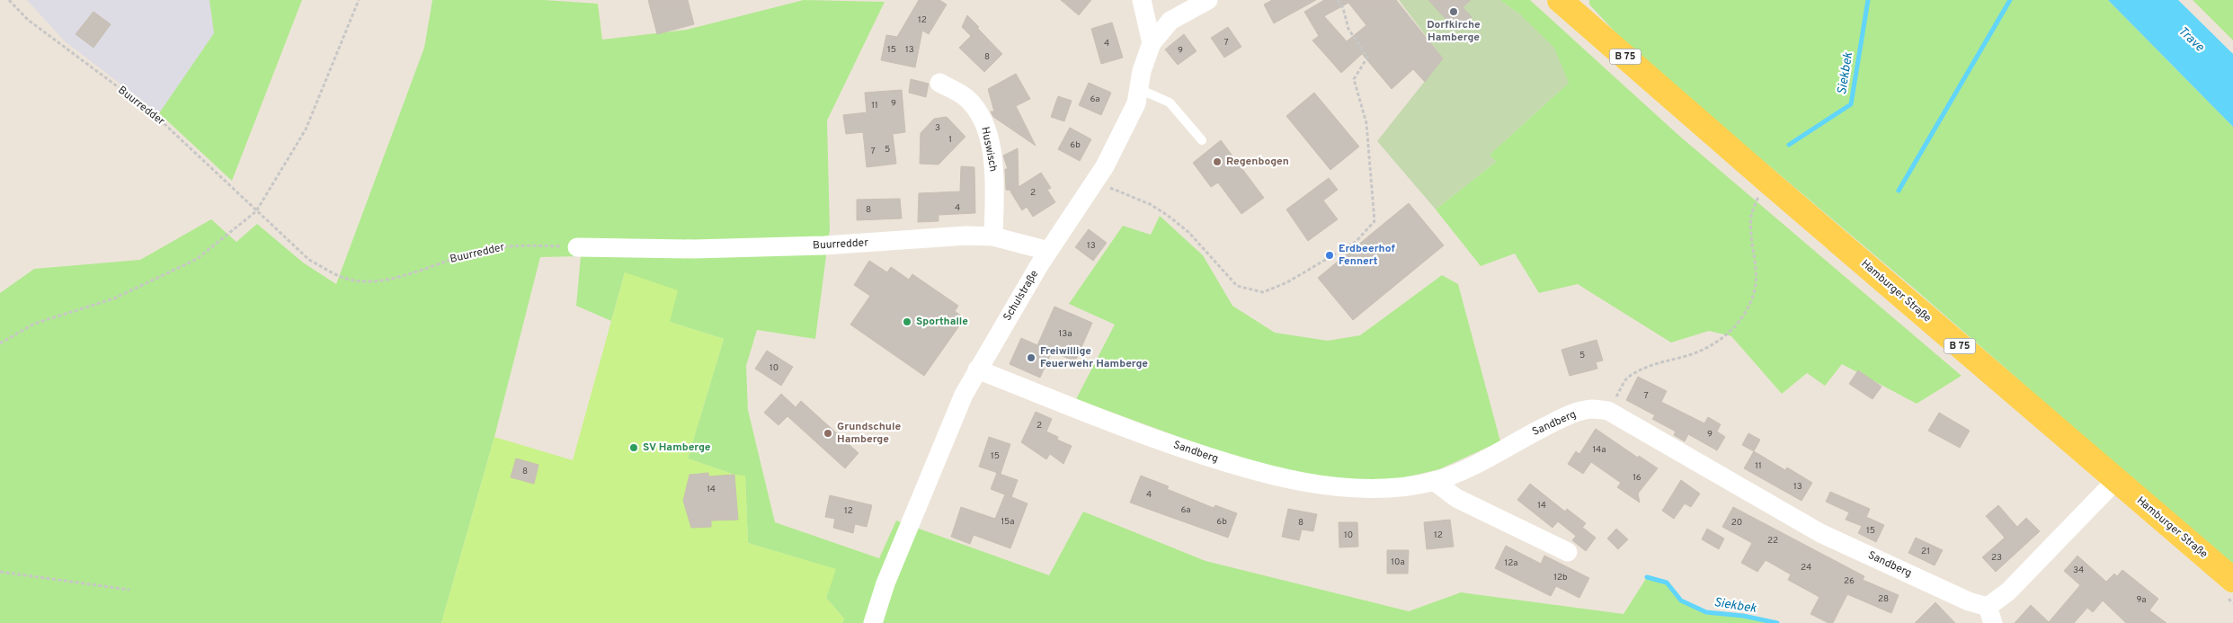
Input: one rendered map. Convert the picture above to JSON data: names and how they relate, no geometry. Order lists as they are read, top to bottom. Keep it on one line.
{"streets":{"main road":["B 75","Hamburger Straße"],"street":["Buurredder","Huswisch","Schulstraße","Sandberg"]},"crossings":[["Buurredder","Huswisch"],["Buurredder","Schulstraße"],["Hamburger Straße","Sandberg"],["Schulstraße","Sandberg"]],"water":["Trave","Siekbek"],"places":["Dorfkirche Hamberge","Regenbogen","Erdbeerhof Fennert","Sporthalle","Freiwillige Feuerwehr Hamberge","Grundschule Hamberge","SV Hamberge"],"house_numbers":["12","7","4","15","13","9","8","6a","9","11","3","1","6b","5","7","2","4","8","13","13a","5","10","7","2","9","14a","15","11","8","16","13","14","4","14","6a","12","15a","6b","8","20","15","10","12","22","21","23","10a","12a","24","34","12b","26","28","9a"]}
